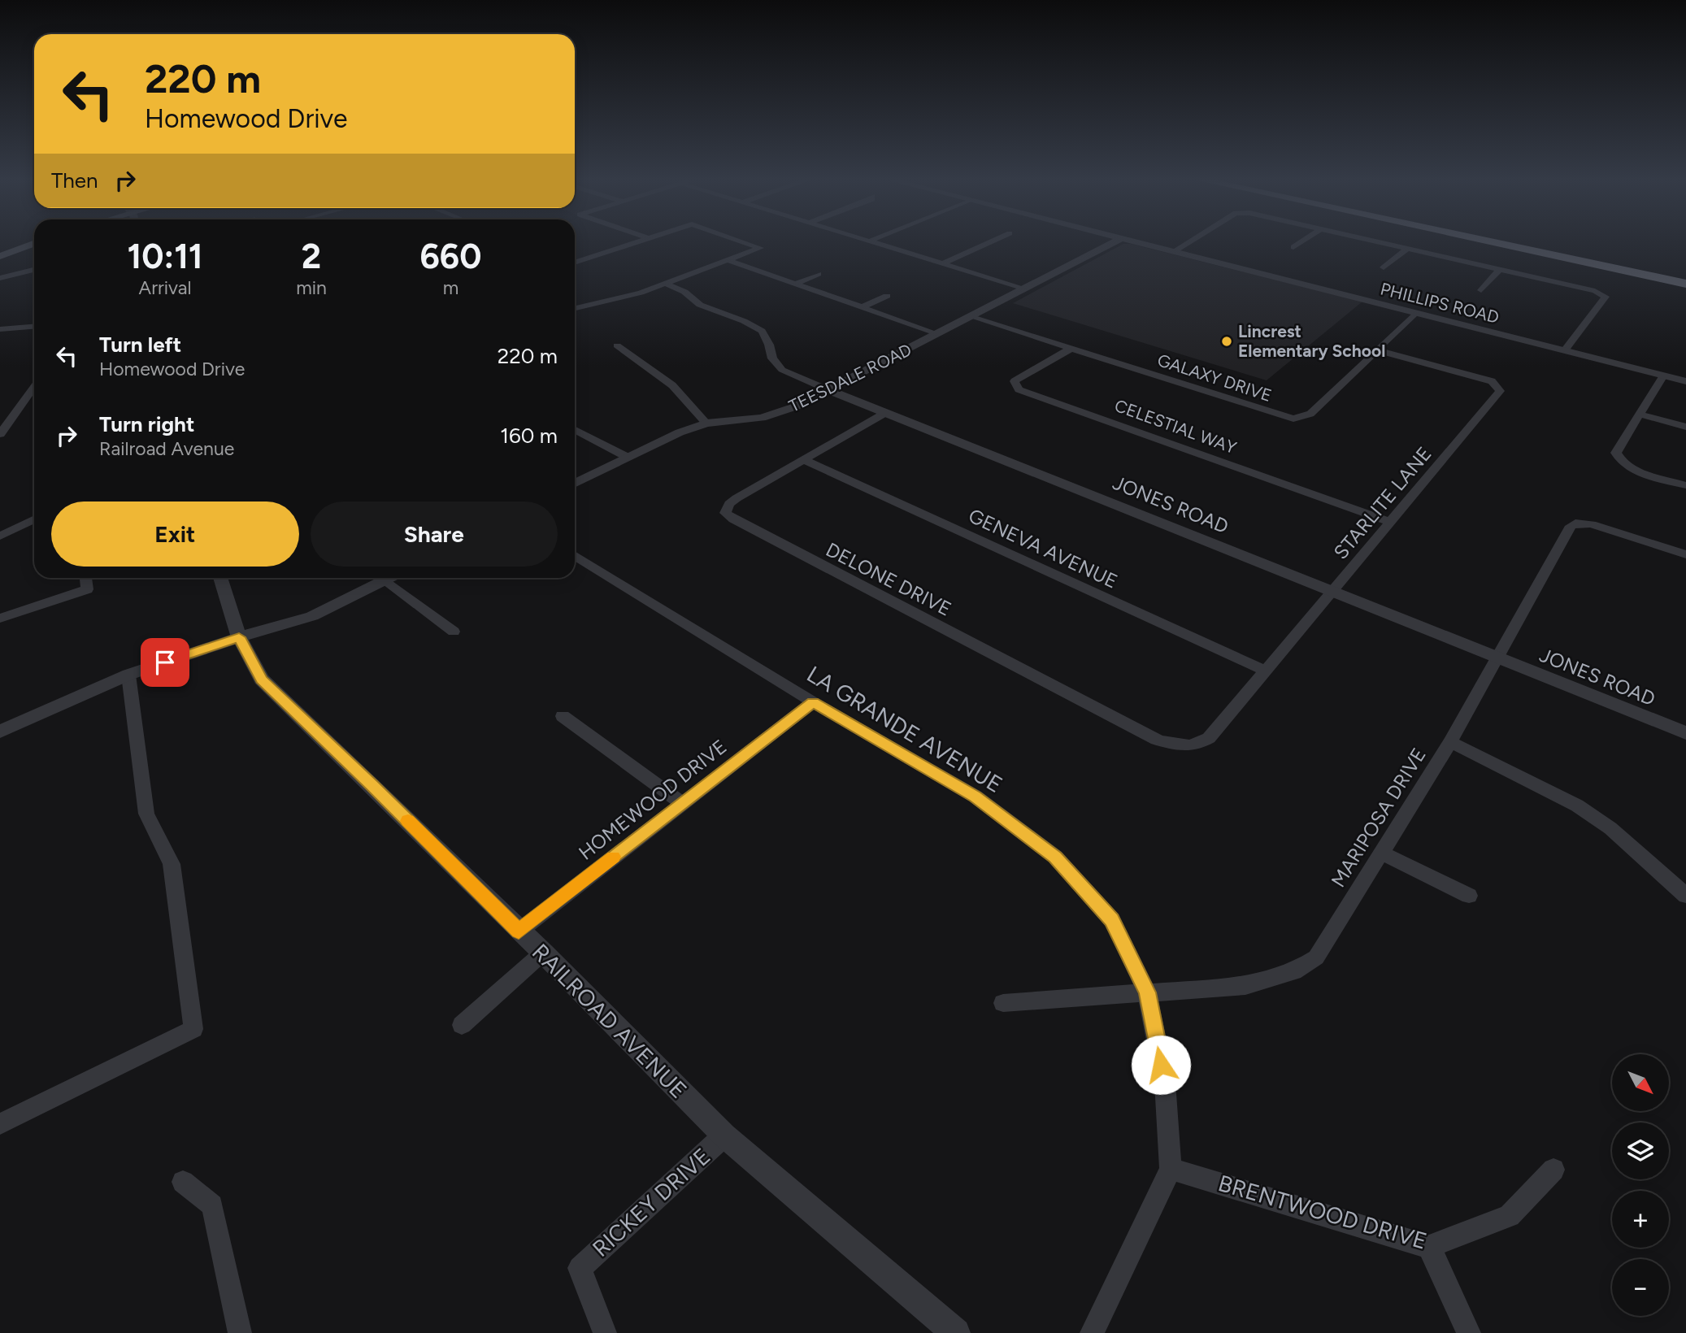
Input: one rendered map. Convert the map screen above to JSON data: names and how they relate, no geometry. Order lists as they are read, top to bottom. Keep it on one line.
{"streets":{"street":["PHILLIPS ROAD","TEESDALE ROAD","GALAXY DRIVE","CELESTIAL WAY","STARLITE LANE","JONES ROAD","GENEVA AVENUE","DELONE DRIVE","LA GRANDE AVENUE","HOMEWOOD DRIVE","MARIPOSA DRIVE","RAILROAD AVENUE","RICKEY DRIVE","BRENTWOOD DRIVE"]},"crossings":[["PHILLIPS ROAD","GALAXY DRIVE"],["TEESDALE ROAD","GALAXY DRIVE"],["TEESDALE ROAD","JONES ROAD"],["GALAXY DRIVE","CELESTIAL WAY"],["GALAXY DRIVE","STARLITE LANE"],["CELESTIAL WAY","STARLITE LANE"],["STARLITE LANE","JONES ROAD"],["STARLITE LANE","GENEVA AVENUE"],["STARLITE LANE","DELONE DRIVE"],["JONES ROAD","DELONE DRIVE"],["JONES ROAD","MARIPOSA DRIVE"],["GENEVA AVENUE","DELONE DRIVE"],["LA GRANDE AVENUE","HOMEWOOD DRIVE"],["LA GRANDE AVENUE","MARIPOSA DRIVE"],["LA GRANDE AVENUE","BRENTWOOD DRIVE"],["HOMEWOOD DRIVE","RAILROAD AVENUE"],["RAILROAD AVENUE","RICKEY DRIVE"]],"places":["Lincrest Elementary School"],"north":"bottom right","page":{"turn":["220 m","Homewood Drive"],"then":"Then","eta":["10:11","Arrival","2","min","660","m"],"list":[{"name":"Turn left","note":"Homewood Drive","value":"220 m"},{"name":"Turn right","note":"Railroad Avenue","value":"160 m"}],"buttons":["Exit","Share"],"map_buttons":["+","−"]}}
